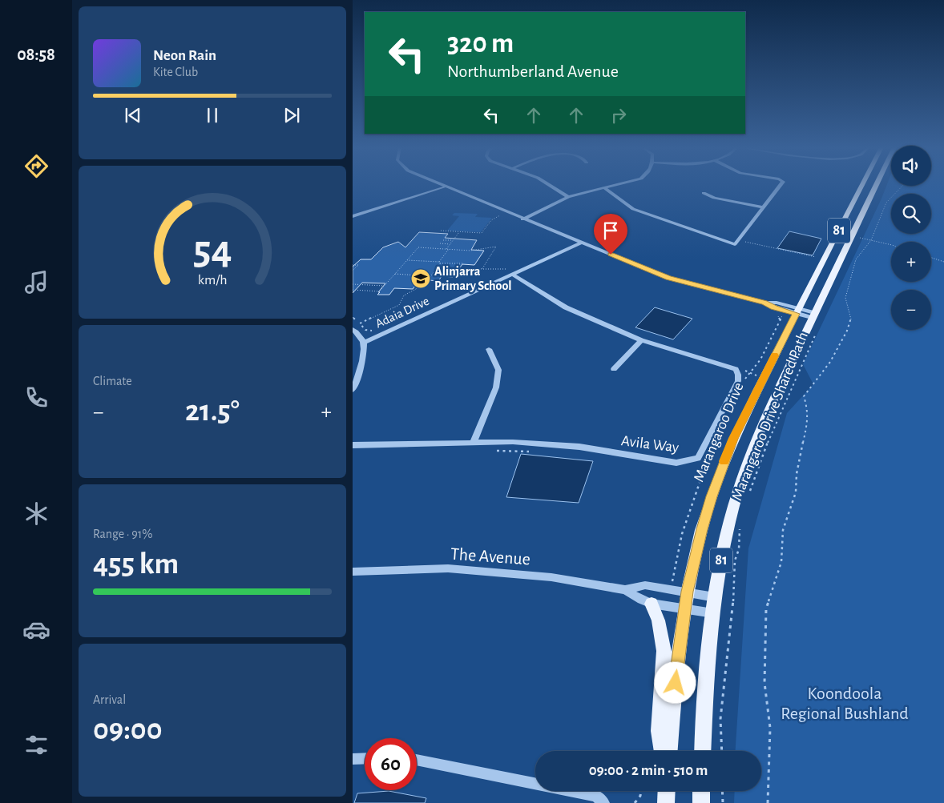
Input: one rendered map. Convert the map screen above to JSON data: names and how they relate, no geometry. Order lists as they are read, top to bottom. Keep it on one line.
{"streets":{"main road":["81","Marangaroo Drive"],"street":["Adaia Drive","Avila Way","The Avenue"],"path":["Marangaroo Drive Shared Path"]},"crossings":[["81","Marangaroo Drive Shared Path"],["81","The Avenue"],["Marangaroo Drive","The Avenue"]],"parks":["Koondoola Regional Bushland"],"places":{"school or university":["Alinjarra Primary School"]},"page":{"tabs":"08:58","turn":["320 m","Northumberland Avenue"],"song":["Neon Rain","Kite Club"],"map_buttons":["+","−"],"tile":["Climate",["Range · 91%","455 km"],["Arrival","09:00"]],"heat":["−","21.5°","+"],"limit":"60","trip":"09:00 · 2 min · 510 m","gauge":["54","km/h"]}}
